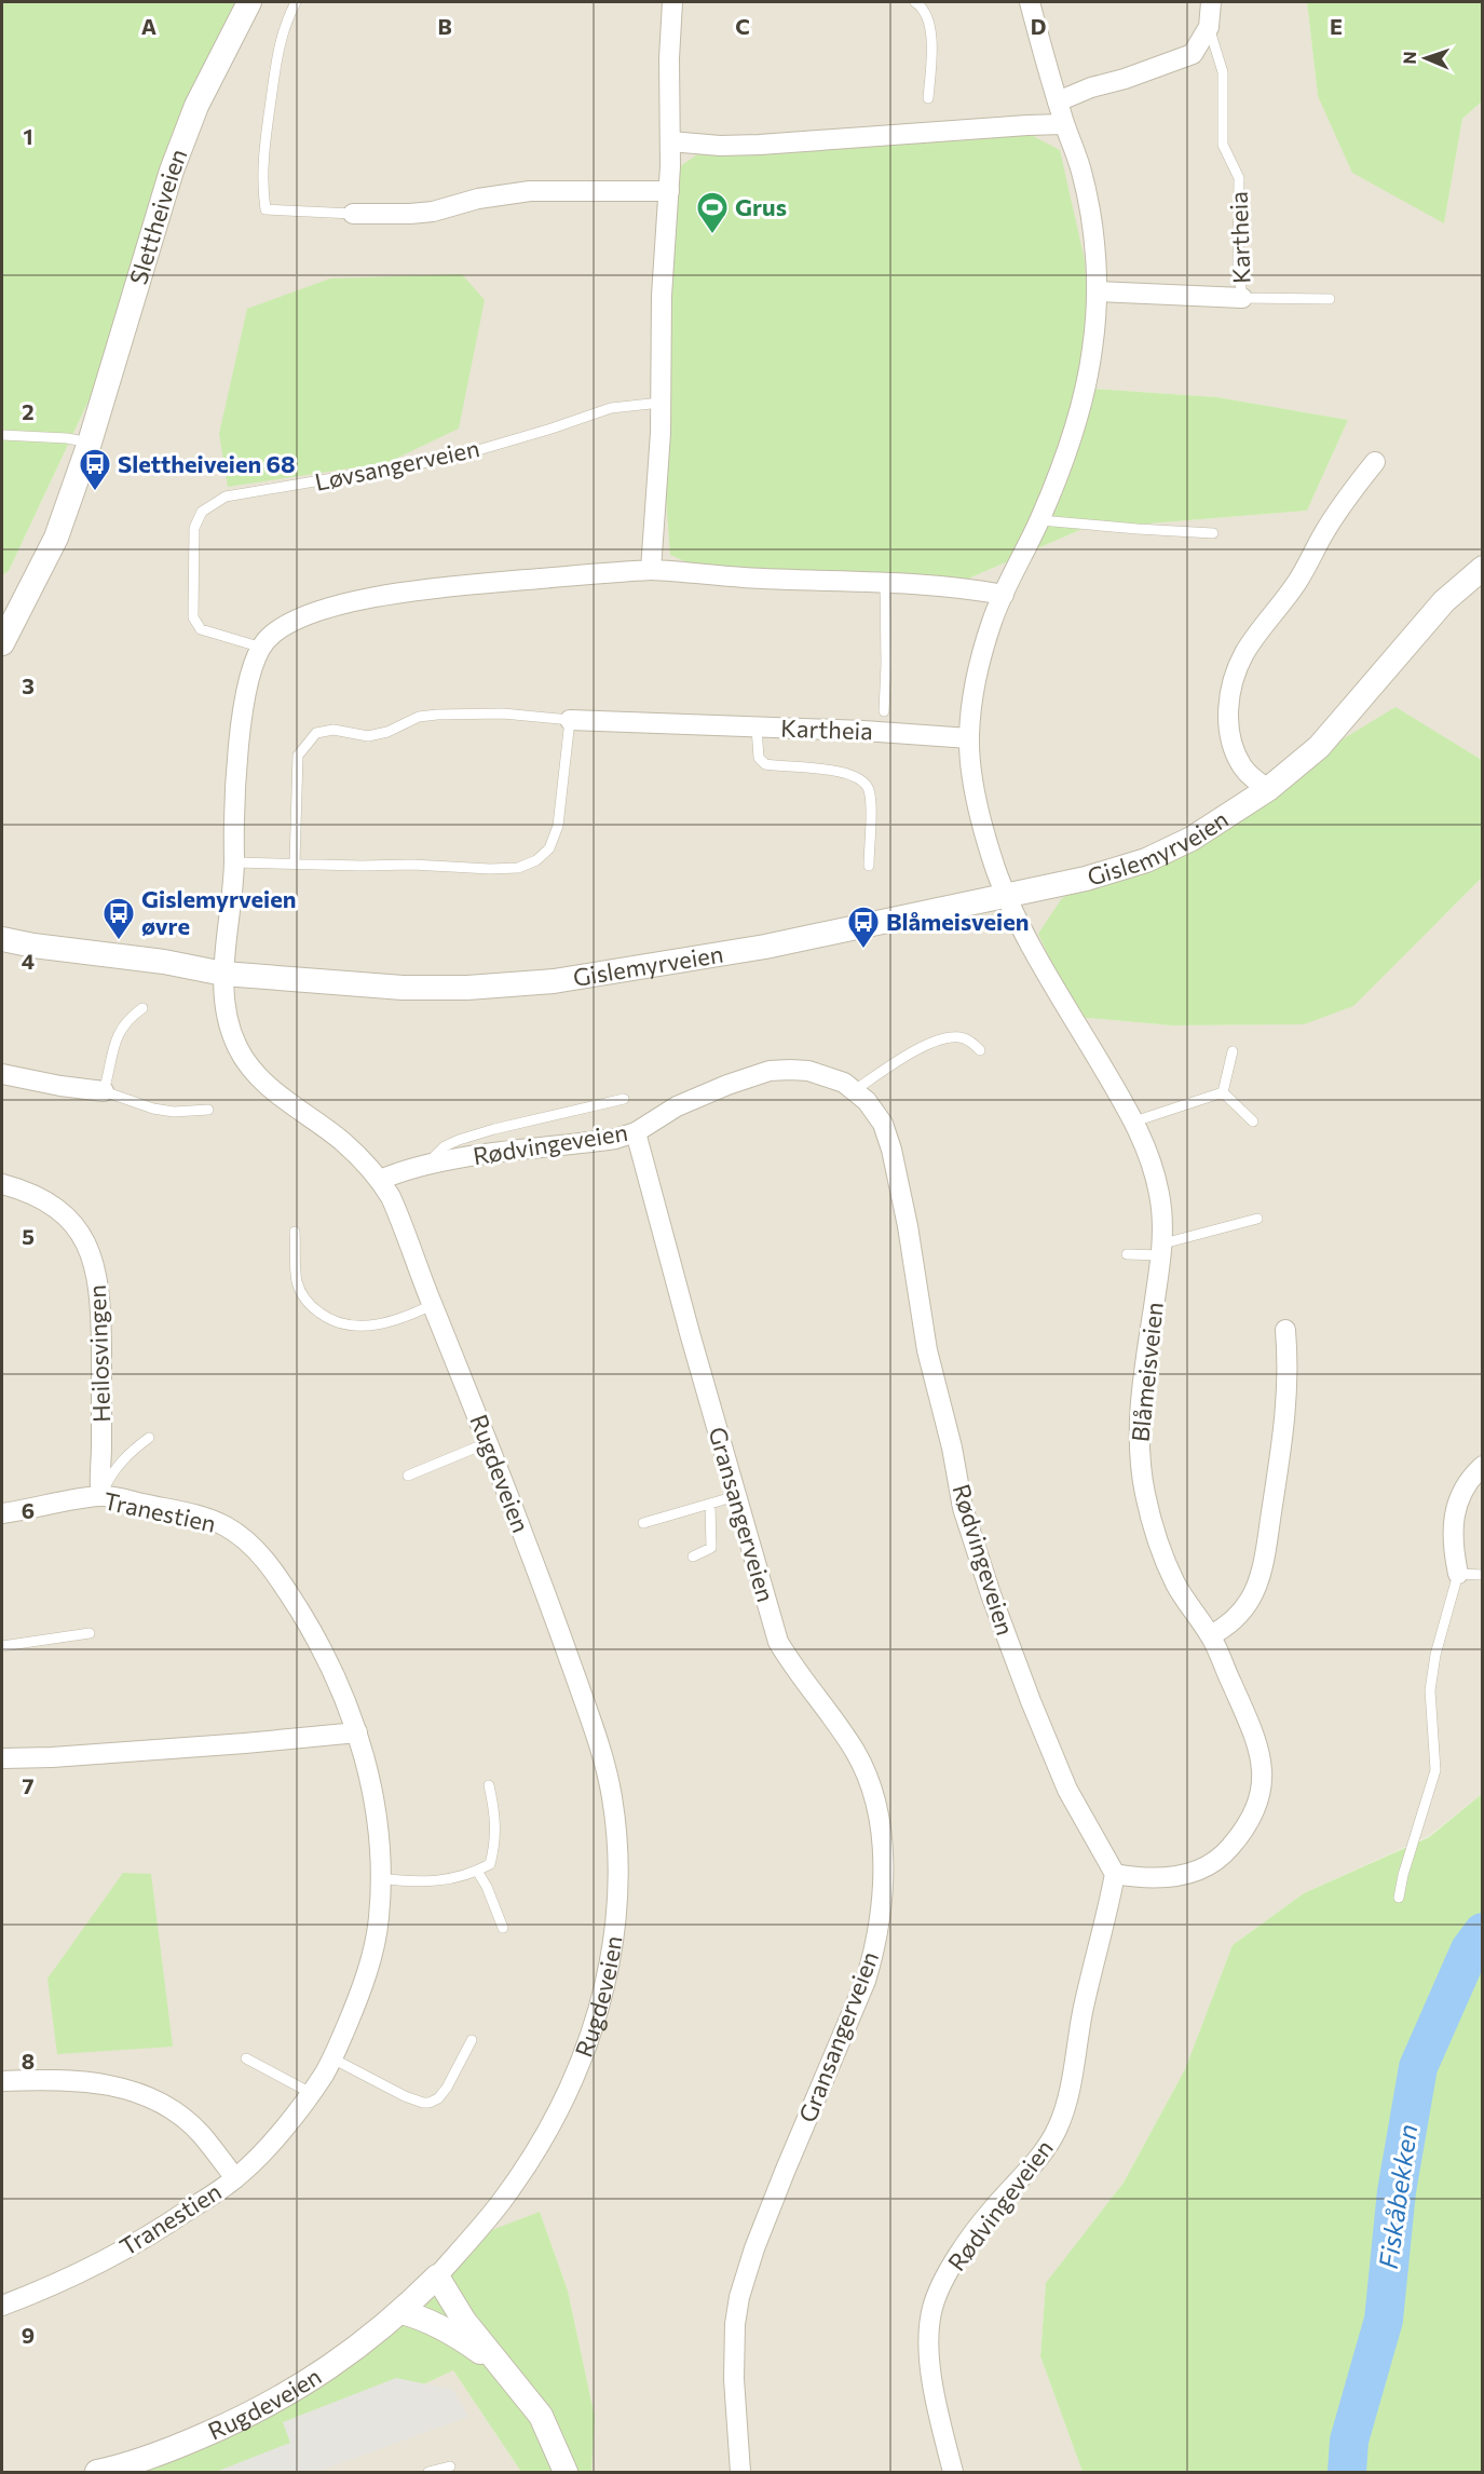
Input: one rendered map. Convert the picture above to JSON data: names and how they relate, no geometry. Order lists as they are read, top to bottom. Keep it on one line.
{"streets":{"street":["Slettheiveien","Kartheia","Gislemyrveien","Rødvingeveien","Heilosvingen","Blåmeisveien","Rugdeveien","Tranestien","Gransangerveien"],"lane":["Løvsangerveien"]},"crossings":[["Gislemyrveien","Blåmeisveien"],["Gislemyrveien","Rugdeveien"],["Rødvingeveien","Blåmeisveien"],["Rødvingeveien","Rugdeveien"],["Rødvingeveien","Gransangerveien"],["Heilosvingen","Tranestien"]],"water":["Fiskåbekken"],"places":{"sports":["Grus"],"bus stop":["Slettheiveien 68","Gislemyrveien øvre","Blåmeisveien"]},"north":"left","grid":{"columns":["A","B","C","D","E"],"rows":["1","2","3","4","5","6","7","8","9"]}}
